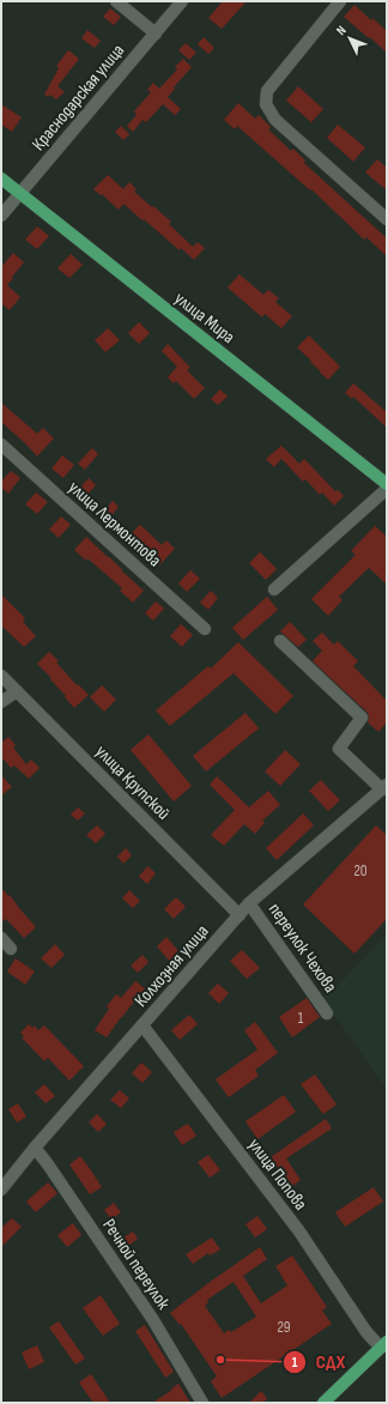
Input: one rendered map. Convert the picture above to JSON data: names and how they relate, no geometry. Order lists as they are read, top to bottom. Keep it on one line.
{"streets":{"main road":["улица Мира"],"street":["Краснодарская улица","улица Лермонтова","улица Крупской","переулок Чехова","Колхозная улица","улица Попова","Речной переулок"]},"crossings":[["Краснодарская улица","улица Мира"],["улица Крупской","Колхозная улица"],["переулок Чехова","Колхозная улица"],["Колхозная улица","улица Попова"],["Колхозная улица","Речной переулок"]],"places":["СДХ"],"house_numbers":["20","1","29"],"north":"top left"}
